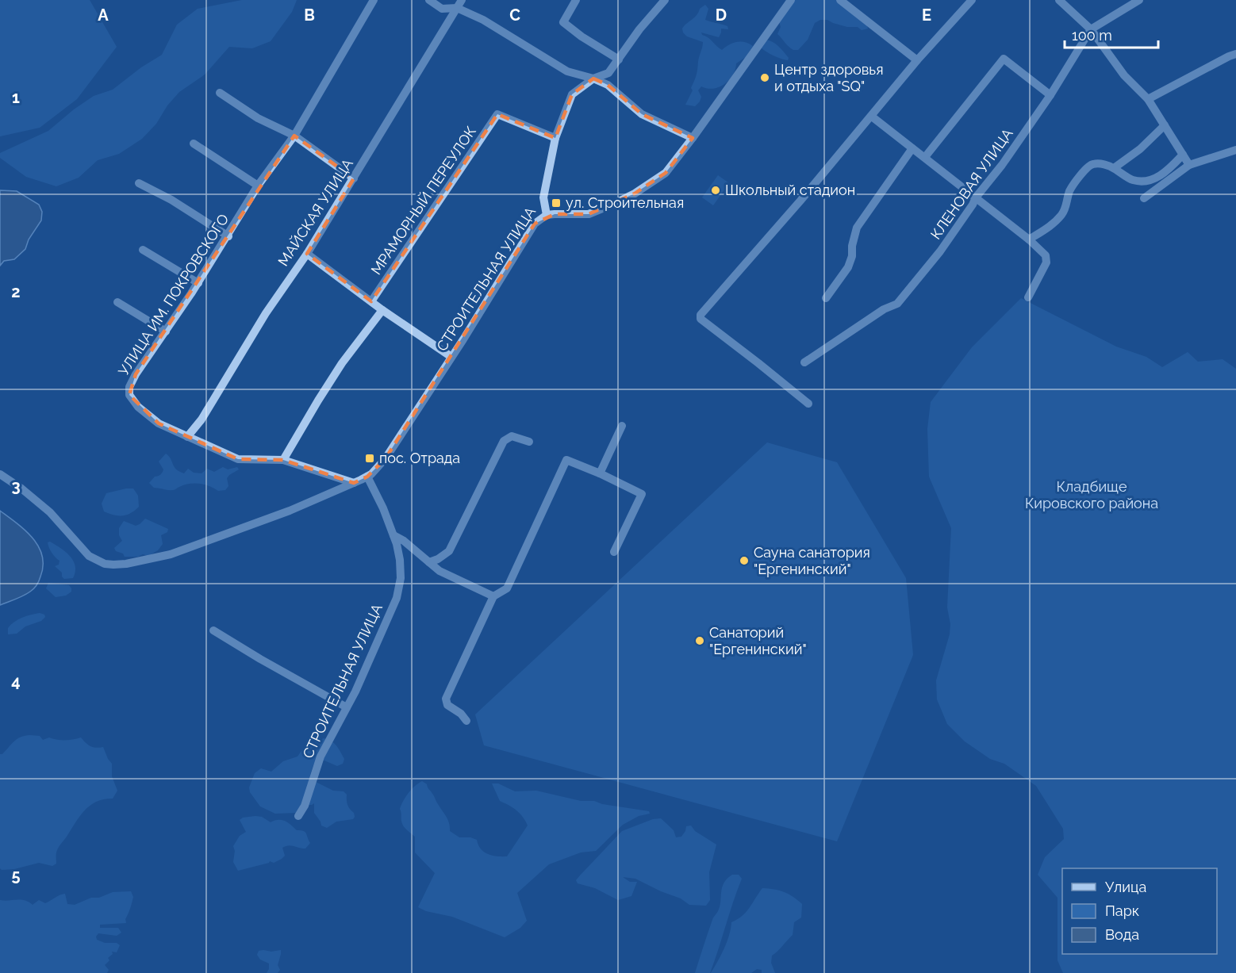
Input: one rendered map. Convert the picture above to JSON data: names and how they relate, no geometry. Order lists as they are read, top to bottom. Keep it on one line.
{"streets":{"street":["КЛЕНОВАЯ УЛИЦА","МРАМОРНЫЙ ПЕРЕУЛОК","МАЙСКАЯ УЛИЦА","СТРОИТЕЛЬНАЯ УЛИЦА","УЛИЦА ИМ. ПОКРОВСКОГО"]},"crossings":[["МРАМОРНЫЙ ПЕРЕУЛОК","СТРОИТЕЛЬНАЯ УЛИЦА"],["МАЙСКАЯ УЛИЦА","УЛИЦА ИМ. ПОКРОВСКОГО"],["СТРОИТЕЛЬНАЯ УЛИЦА","УЛИЦА ИМ. ПОКРОВСКОГО"]],"parks":["Кладбище Кировского района"],"places":{"other":["Центр здоровья и отдыха \"SQ\"","Школьный стадион","Сауна санатория \"Ергенинский\"","Санаторий \"Ергенинский\""],"transit":["ул. Строительная","пос. Отрада"]},"legend":["Улица","Парк","Вода"],"scale_bar":"100 m","grid":{"columns":["A","B","C","D","E"],"rows":["1","2","3","4","5"]}}
